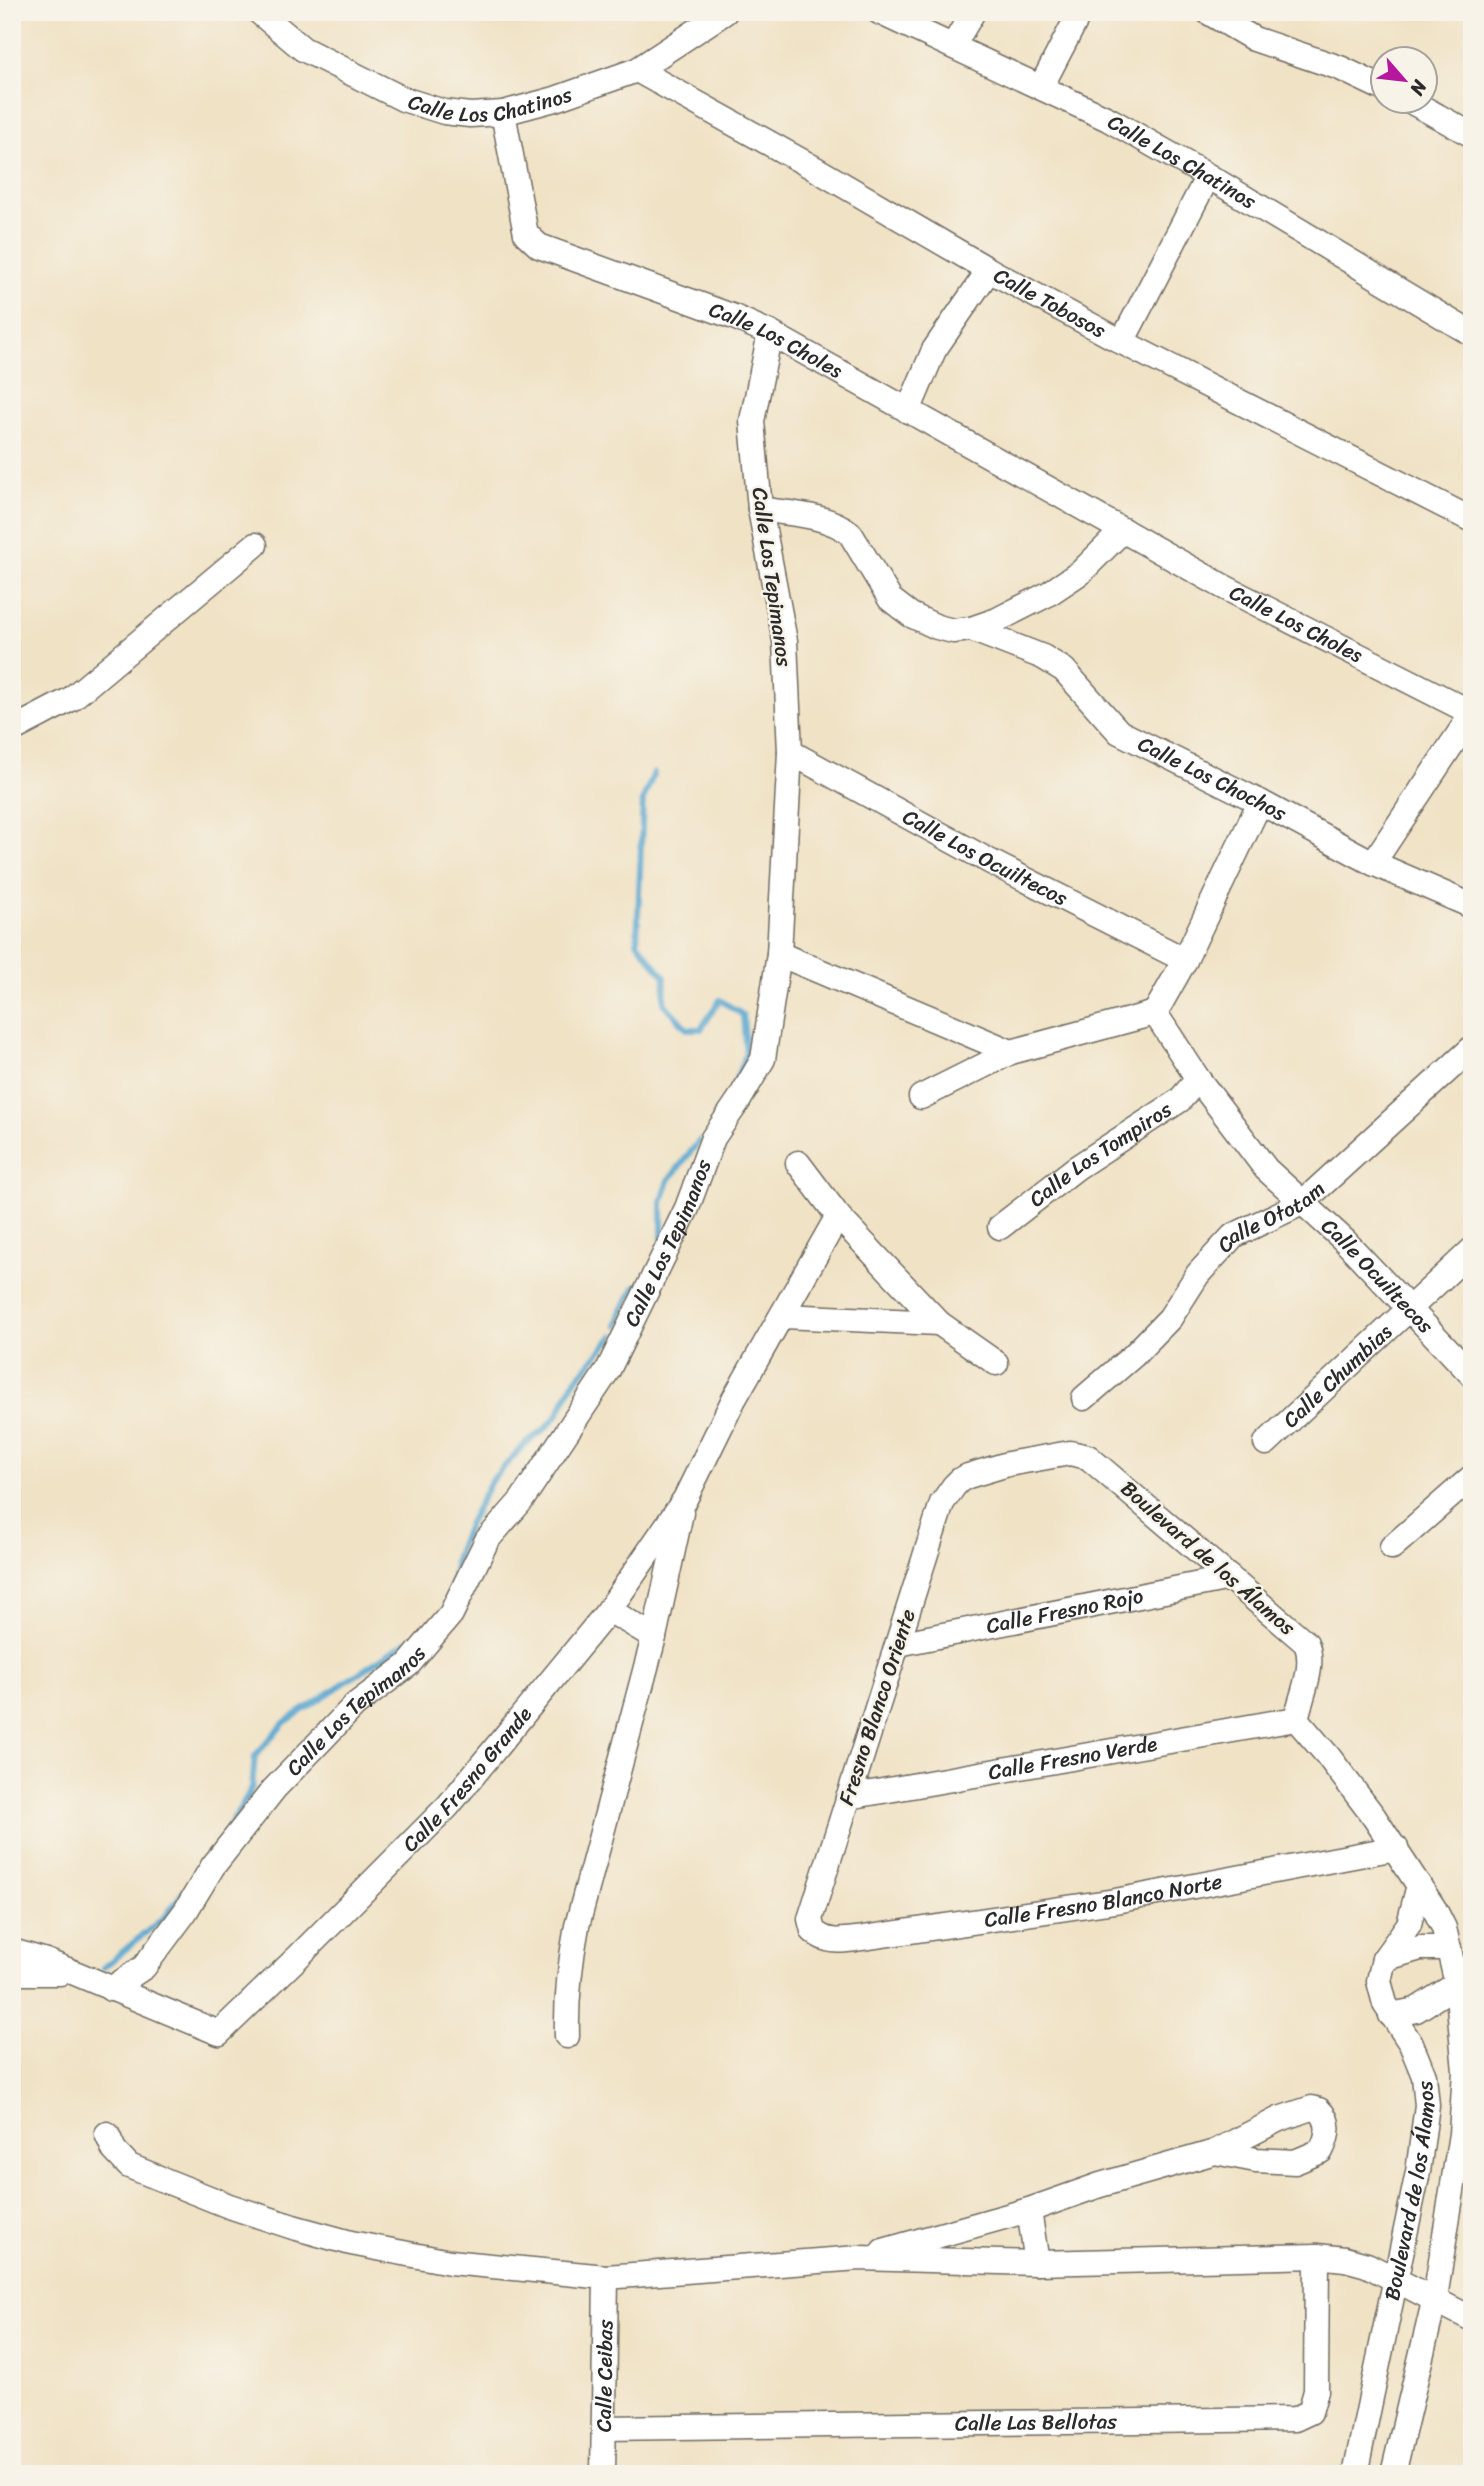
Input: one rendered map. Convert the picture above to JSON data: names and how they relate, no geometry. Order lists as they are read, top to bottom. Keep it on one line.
{"streets":{"street":["Calle Los Chatinos","Calle Tobosos","Calle Los Choles","Calle Los Tepimanos","Calle Los Chochos","Calle Los Ocuiltecos","Calle Los Tompiros","Calle Ototam","Calle Ocuiltecos","Calle Chumbias","Boulevard de los Álamos","Calle Fresno Rojo","Fresno Blanco Oriente","Calle Fresno Verde","Calle Fresno Grande","Calle Fresno Blanco Norte","Calle Ceibas","Calle Las Bellotas"]},"crossings":[["Calle Los Chatinos","Calle Tobosos"],["Calle Los Chatinos","Calle Los Choles"],["Calle Los Choles","Calle Los Tepimanos"],["Calle Los Tepimanos","Calle Los Ocuiltecos"],["Calle Los Tepimanos","Calle Fresno Grande"],["Calle Los Tompiros","Calle Ocuiltecos"],["Calle Ototam","Calle Ocuiltecos"],["Calle Ocuiltecos","Calle Chumbias"],["Boulevard de los Álamos","Calle Fresno Rojo"],["Boulevard de los Álamos","Fresno Blanco Oriente"],["Boulevard de los Álamos","Calle Fresno Verde"],["Boulevard de los Álamos","Calle Fresno Blanco Norte"],["Calle Fresno Rojo","Fresno Blanco Oriente"],["Fresno Blanco Oriente","Calle Fresno Verde"],["Fresno Blanco Oriente","Calle Fresno Blanco Norte"],["Calle Ceibas","Calle Las Bellotas"]],"north":"bottom right"}
